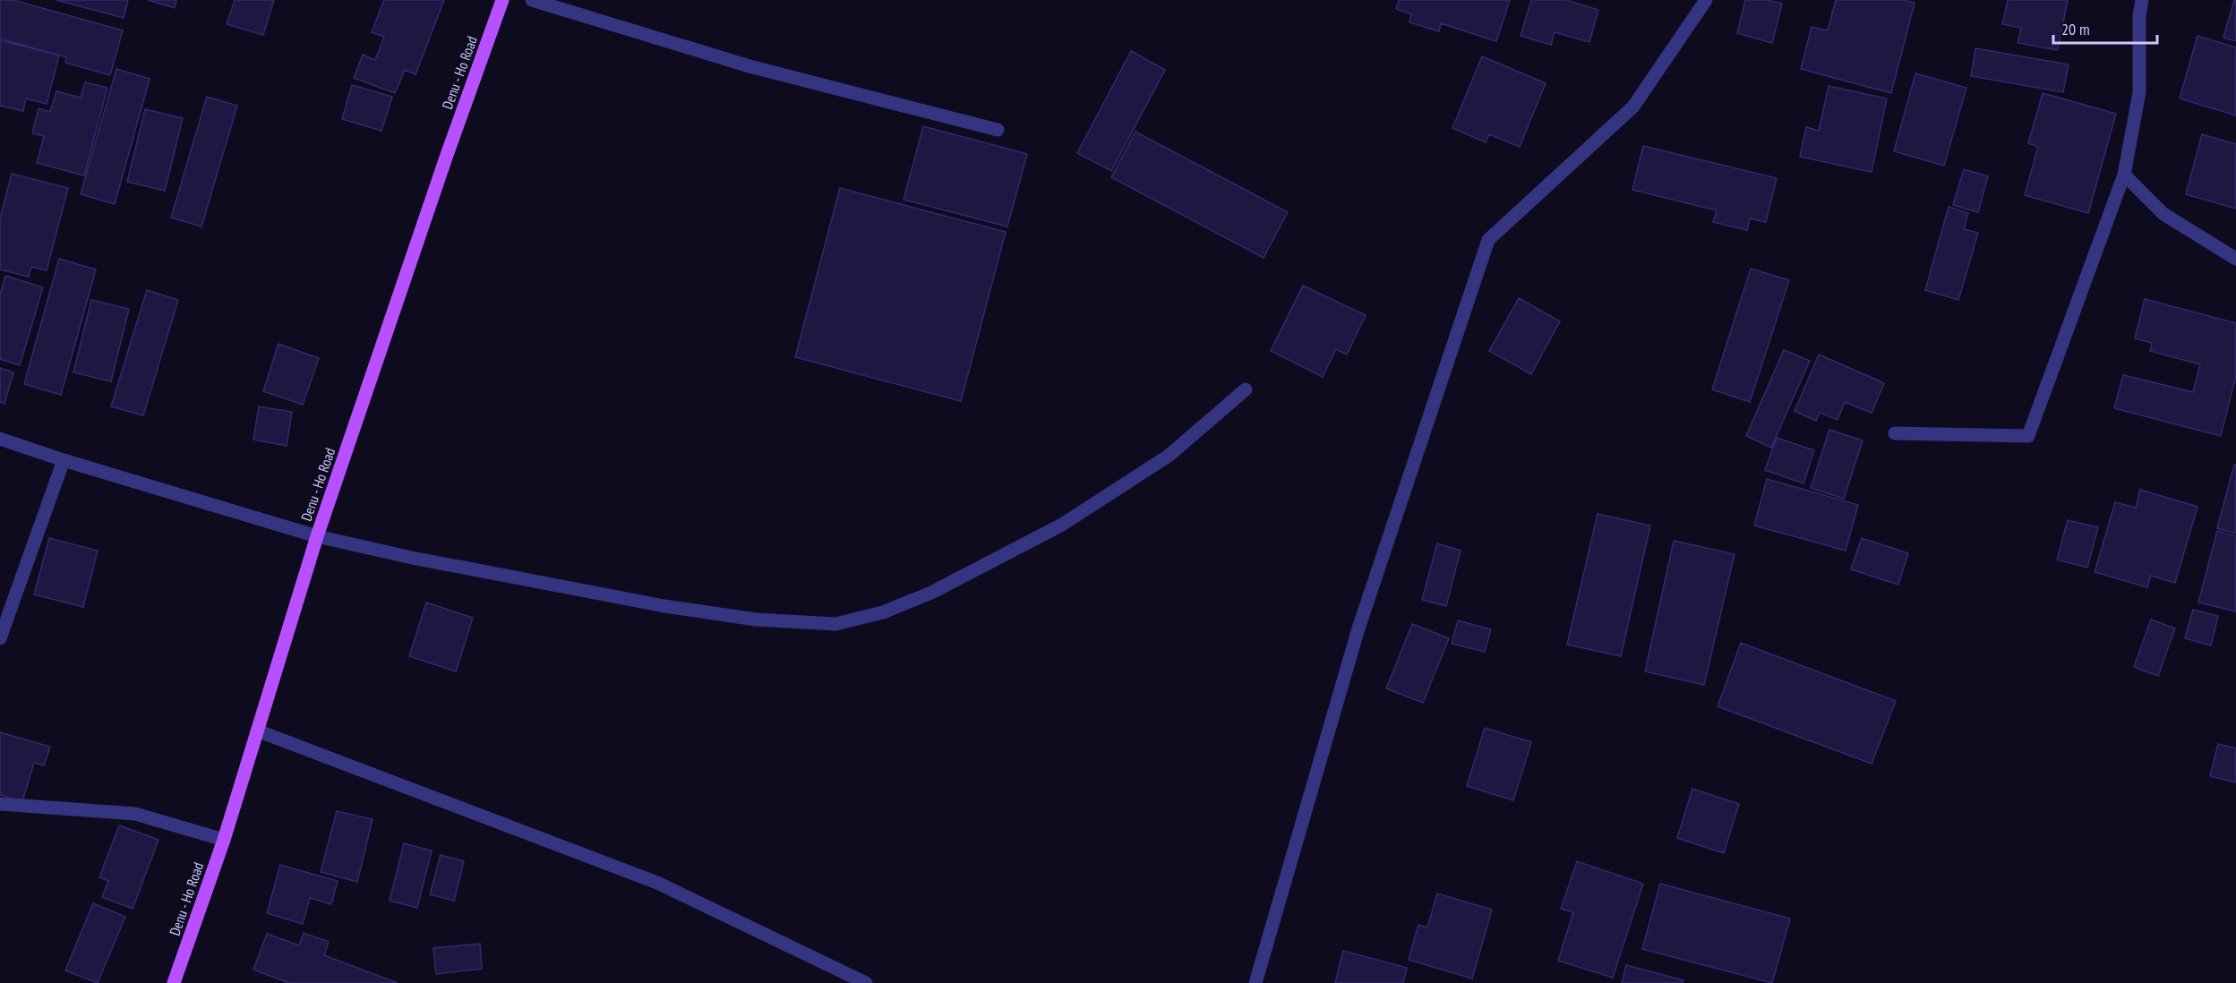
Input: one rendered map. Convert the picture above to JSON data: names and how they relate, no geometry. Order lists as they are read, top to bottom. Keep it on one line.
{"streets":{"main road":["Denu - Ho Road"]},"scale_bar":"20 m"}
